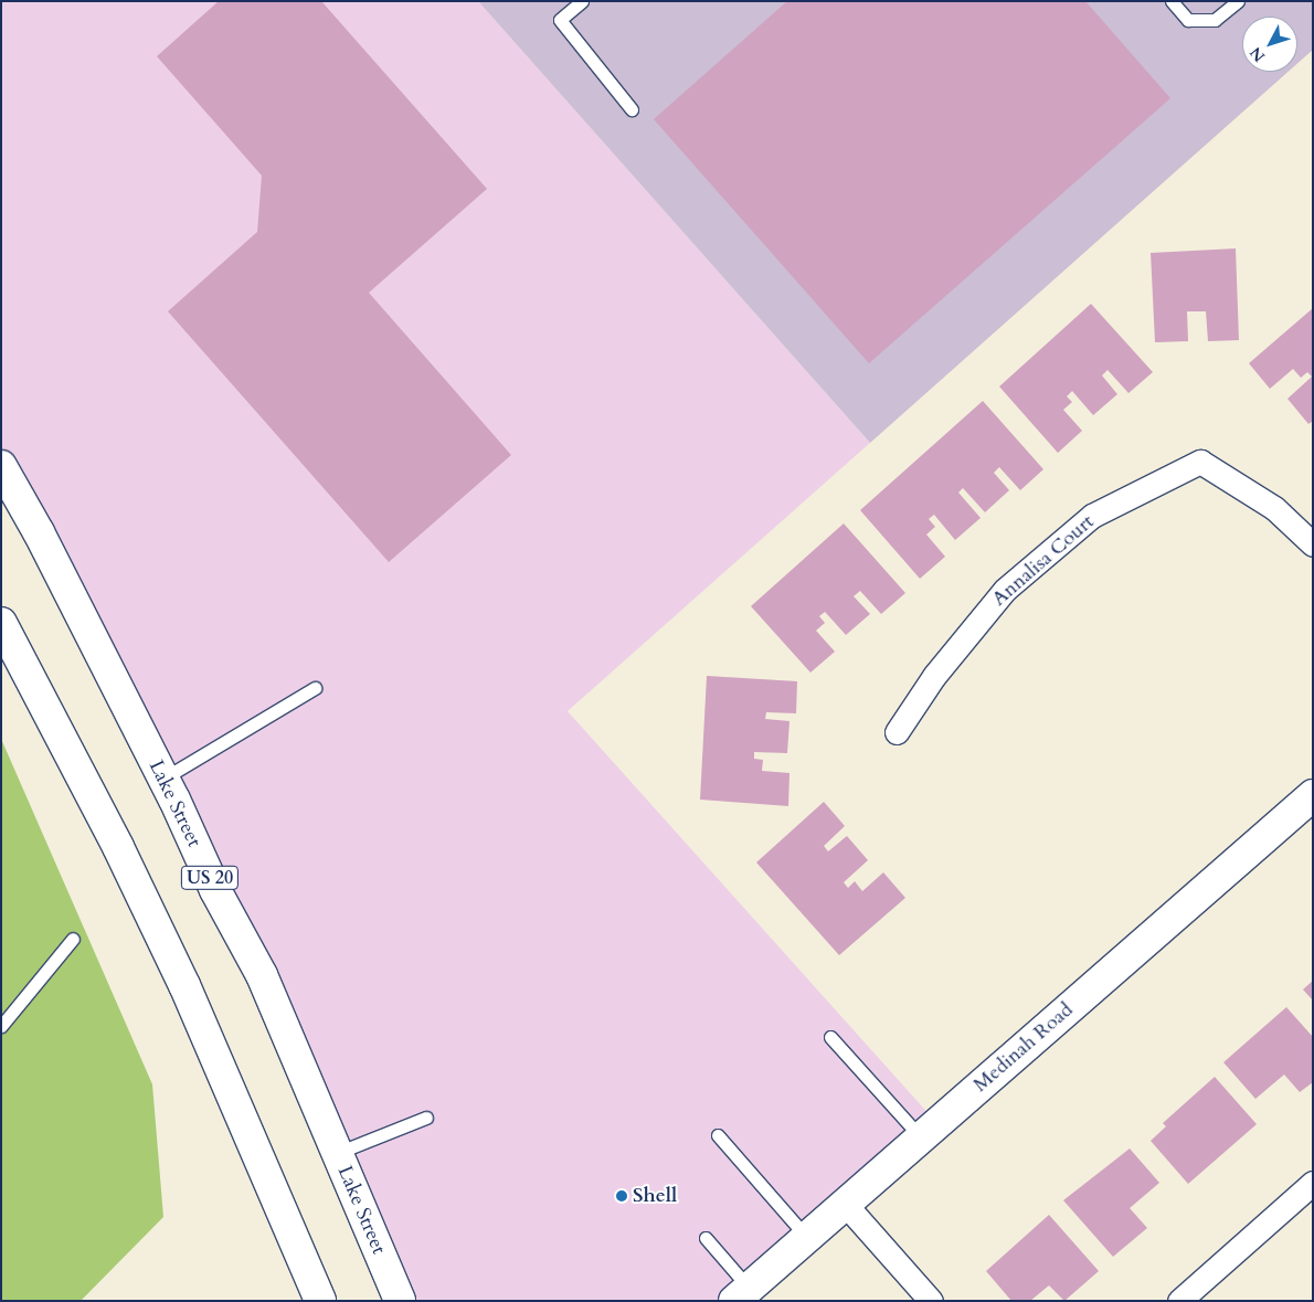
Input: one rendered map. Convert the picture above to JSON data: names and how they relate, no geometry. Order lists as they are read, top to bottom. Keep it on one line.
{"streets":{"main road":["Lake Street","US 20","Medinah Road"],"street":["Annalisa Court"]},"places":["Shell"],"north":"bottom left"}
